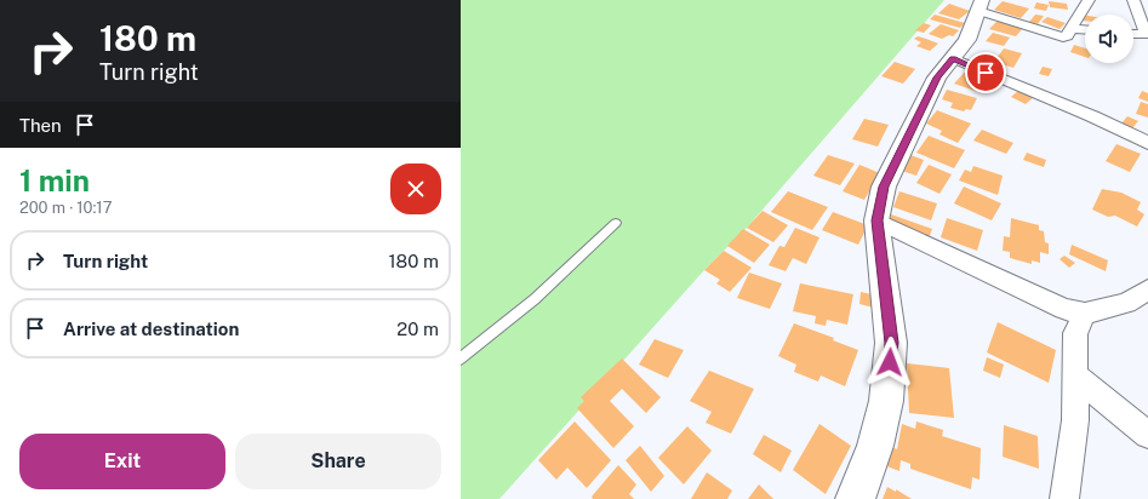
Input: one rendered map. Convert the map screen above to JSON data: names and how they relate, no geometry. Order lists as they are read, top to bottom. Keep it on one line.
{"page":{"turn":["180 m","Turn right"],"then":"Then","heading":["1 min","200 m · 10:17"],"list":[{"name":"Turn right","value":"180 m"},{"name":"Arrive at destination","value":"20 m"}],"buttons":["Exit","Share"]}}
